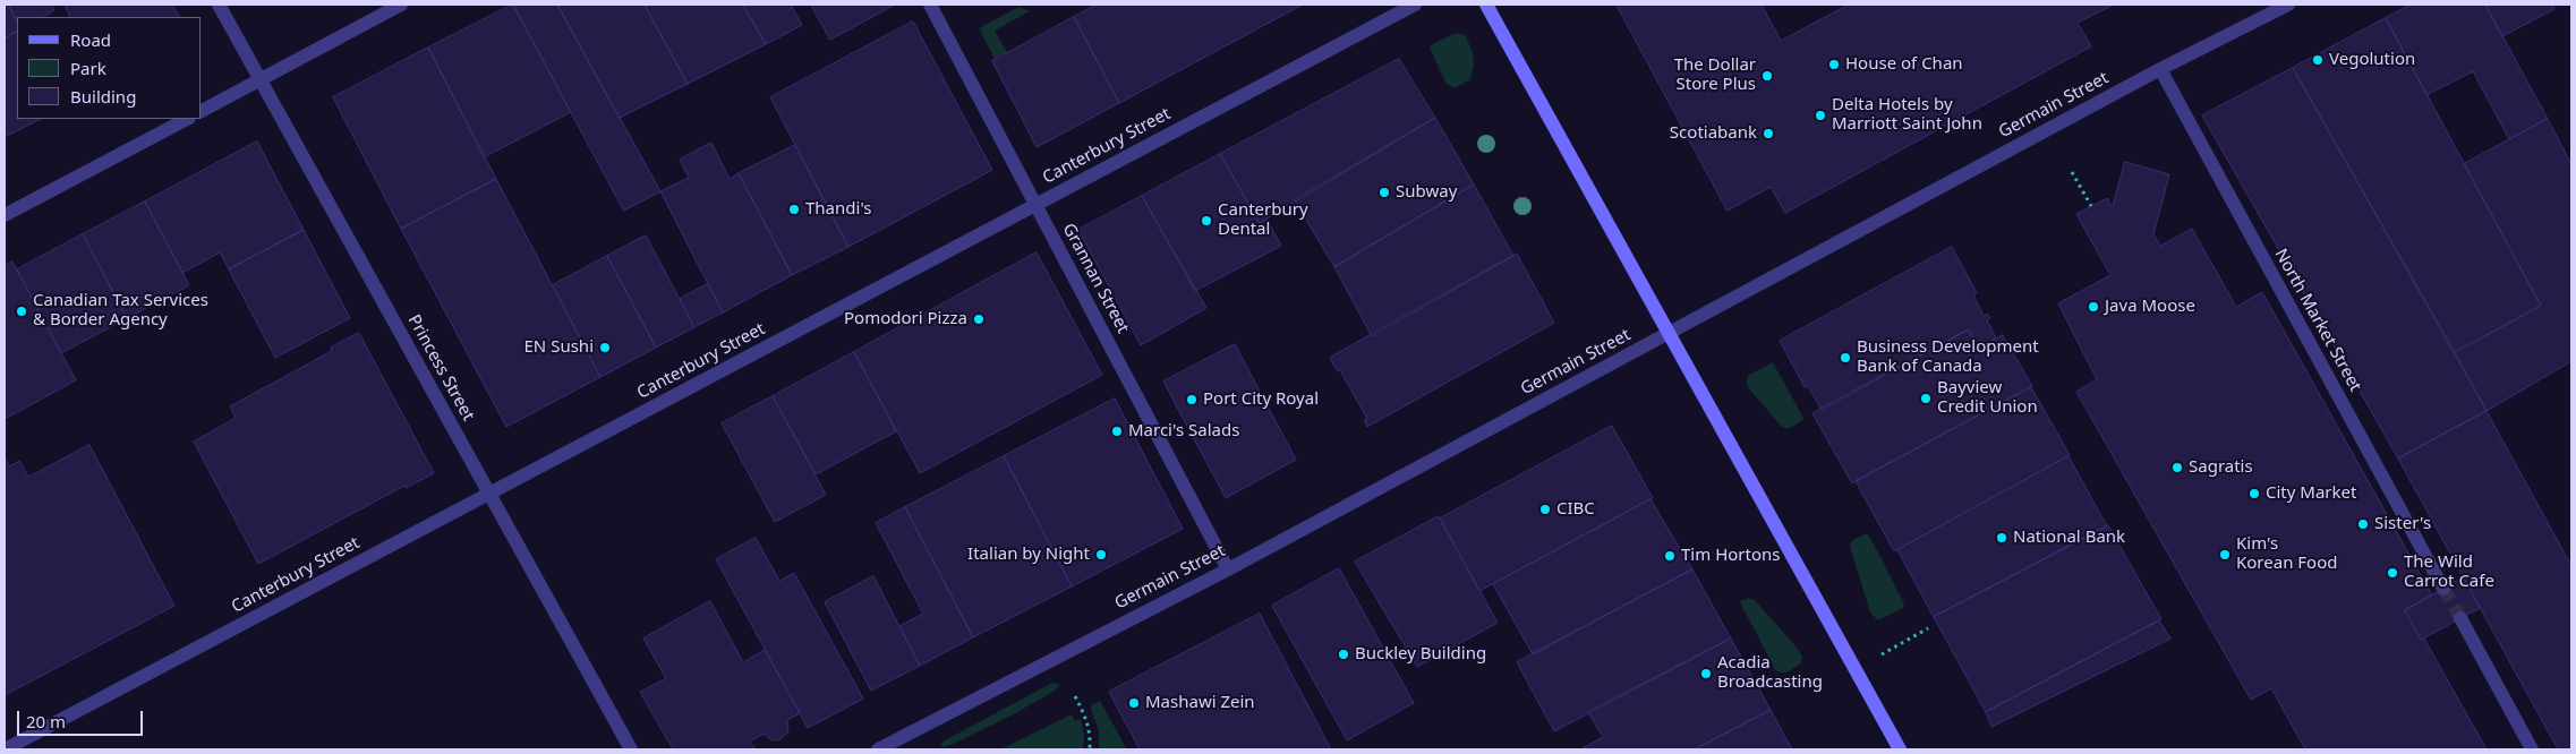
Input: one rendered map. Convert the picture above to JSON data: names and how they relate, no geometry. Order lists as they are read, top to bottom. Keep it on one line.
{"streets":{"street":["Germain Street","Canterbury Street","Grannan Street","North Market Street","Princess Street"]},"crossings":[["Germain Street","Grannan Street"],["Germain Street","North Market Street"],["Canterbury Street","Grannan Street"],["Canterbury Street","Princess Street"]],"places":["Vegolution","House of Chan","The Dollar Store Plus","Delta Hotels by Marriott Saint John","Scotiabank","Subway","Thandi's","Canterbury Dental","Java Moose","Canadian Tax Services & Border Agency","Pomodori Pizza","EN Sushi","Business Development Bank of Canada","Bayview Credit Union","Port City Royal","Marci's Salads","Sagratis","City Market","CIBC","Sister's","National Bank","Italian by Night","Kim's Korean Food","Tim Hortons","The Wild Carrot Cafe","Buckley Building","Acadia Broadcasting","Mashawi Zein"],"legend":["Road","Park","Building"],"scale_bar":"20 m"}
